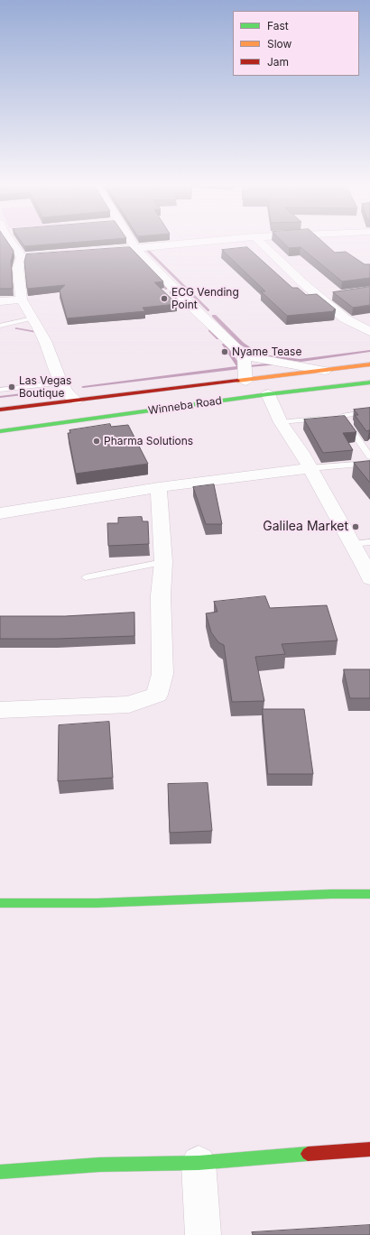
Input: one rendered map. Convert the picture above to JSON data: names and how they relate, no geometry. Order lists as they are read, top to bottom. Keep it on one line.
{"streets":{"main road":["Winneba Road"]},"places":["ECG Vending Point","Nyame Tease","Las Vegas Boutique","Pharma Solutions","Galilea Market"],"legend":["Fast","Slow","Jam"]}
